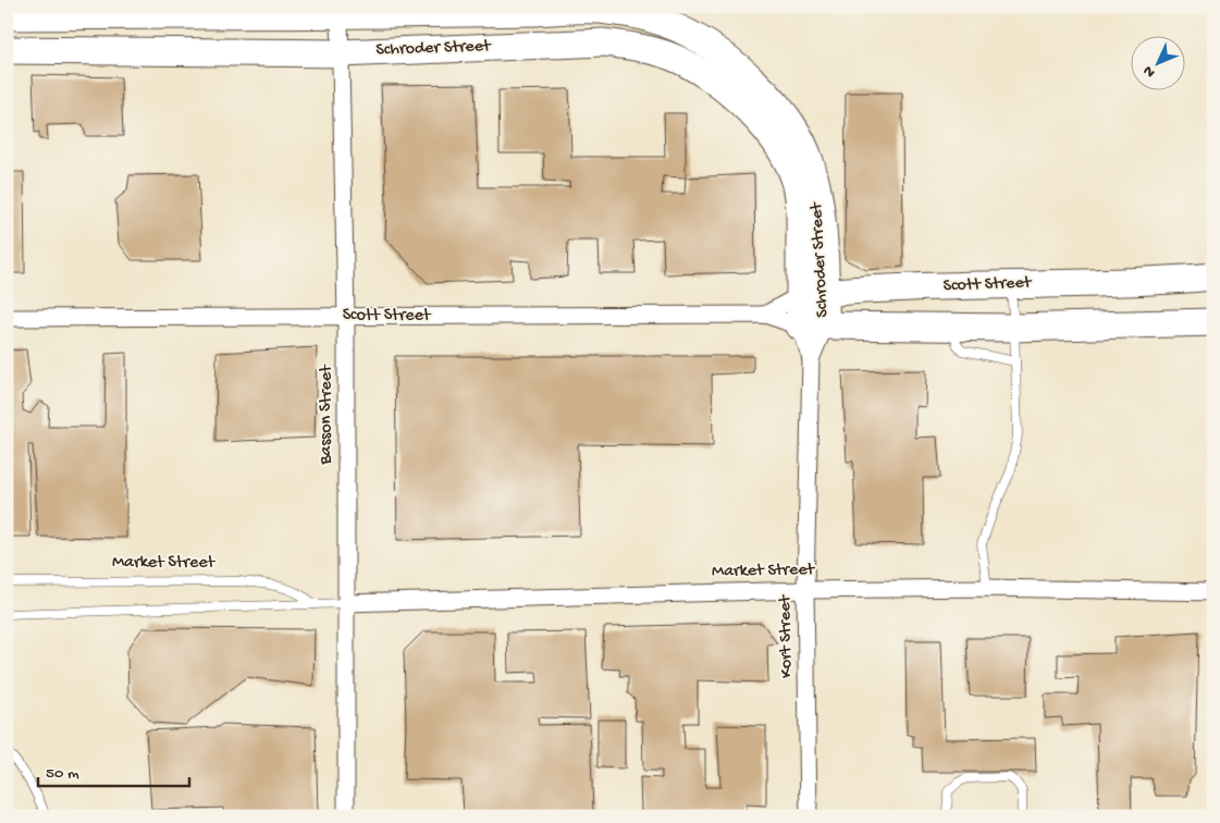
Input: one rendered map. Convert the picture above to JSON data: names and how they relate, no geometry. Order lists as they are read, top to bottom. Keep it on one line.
{"streets":{"highway":["Schroder Street","Scott Street"],"street":["Basson Street","Market Street","Kort Street"]},"crossings":[["Schroder Street","Scott Street"],["Schroder Street","Basson Street"],["Schroder Street","Kort Street"],["Scott Street","Basson Street"],["Basson Street","Market Street"],["Market Street","Kort Street"]],"scale_bar":"50 m","north":"bottom left"}
